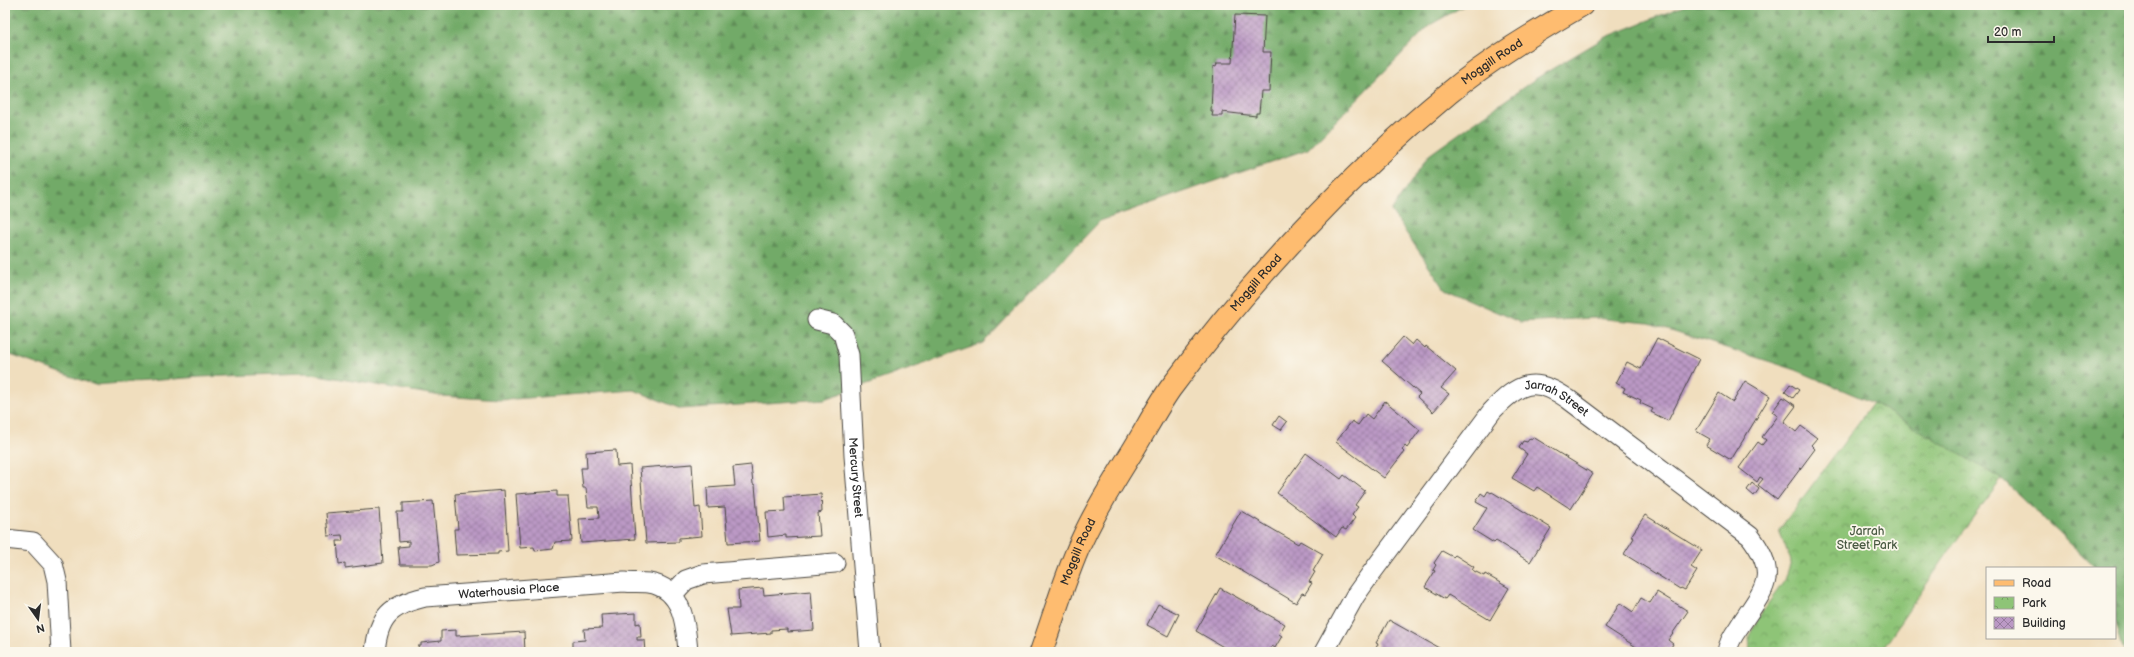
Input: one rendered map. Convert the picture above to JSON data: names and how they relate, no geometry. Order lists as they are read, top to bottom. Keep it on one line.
{"streets":{"main road":["Moggill Road"],"street":["Jarrah Street","Mercury Street","Waterhousia Place"]},"parks":["Jarrah Street Park"],"legend":["Road","Park","Building"],"scale_bar":"20 m","north":"bottom"}
